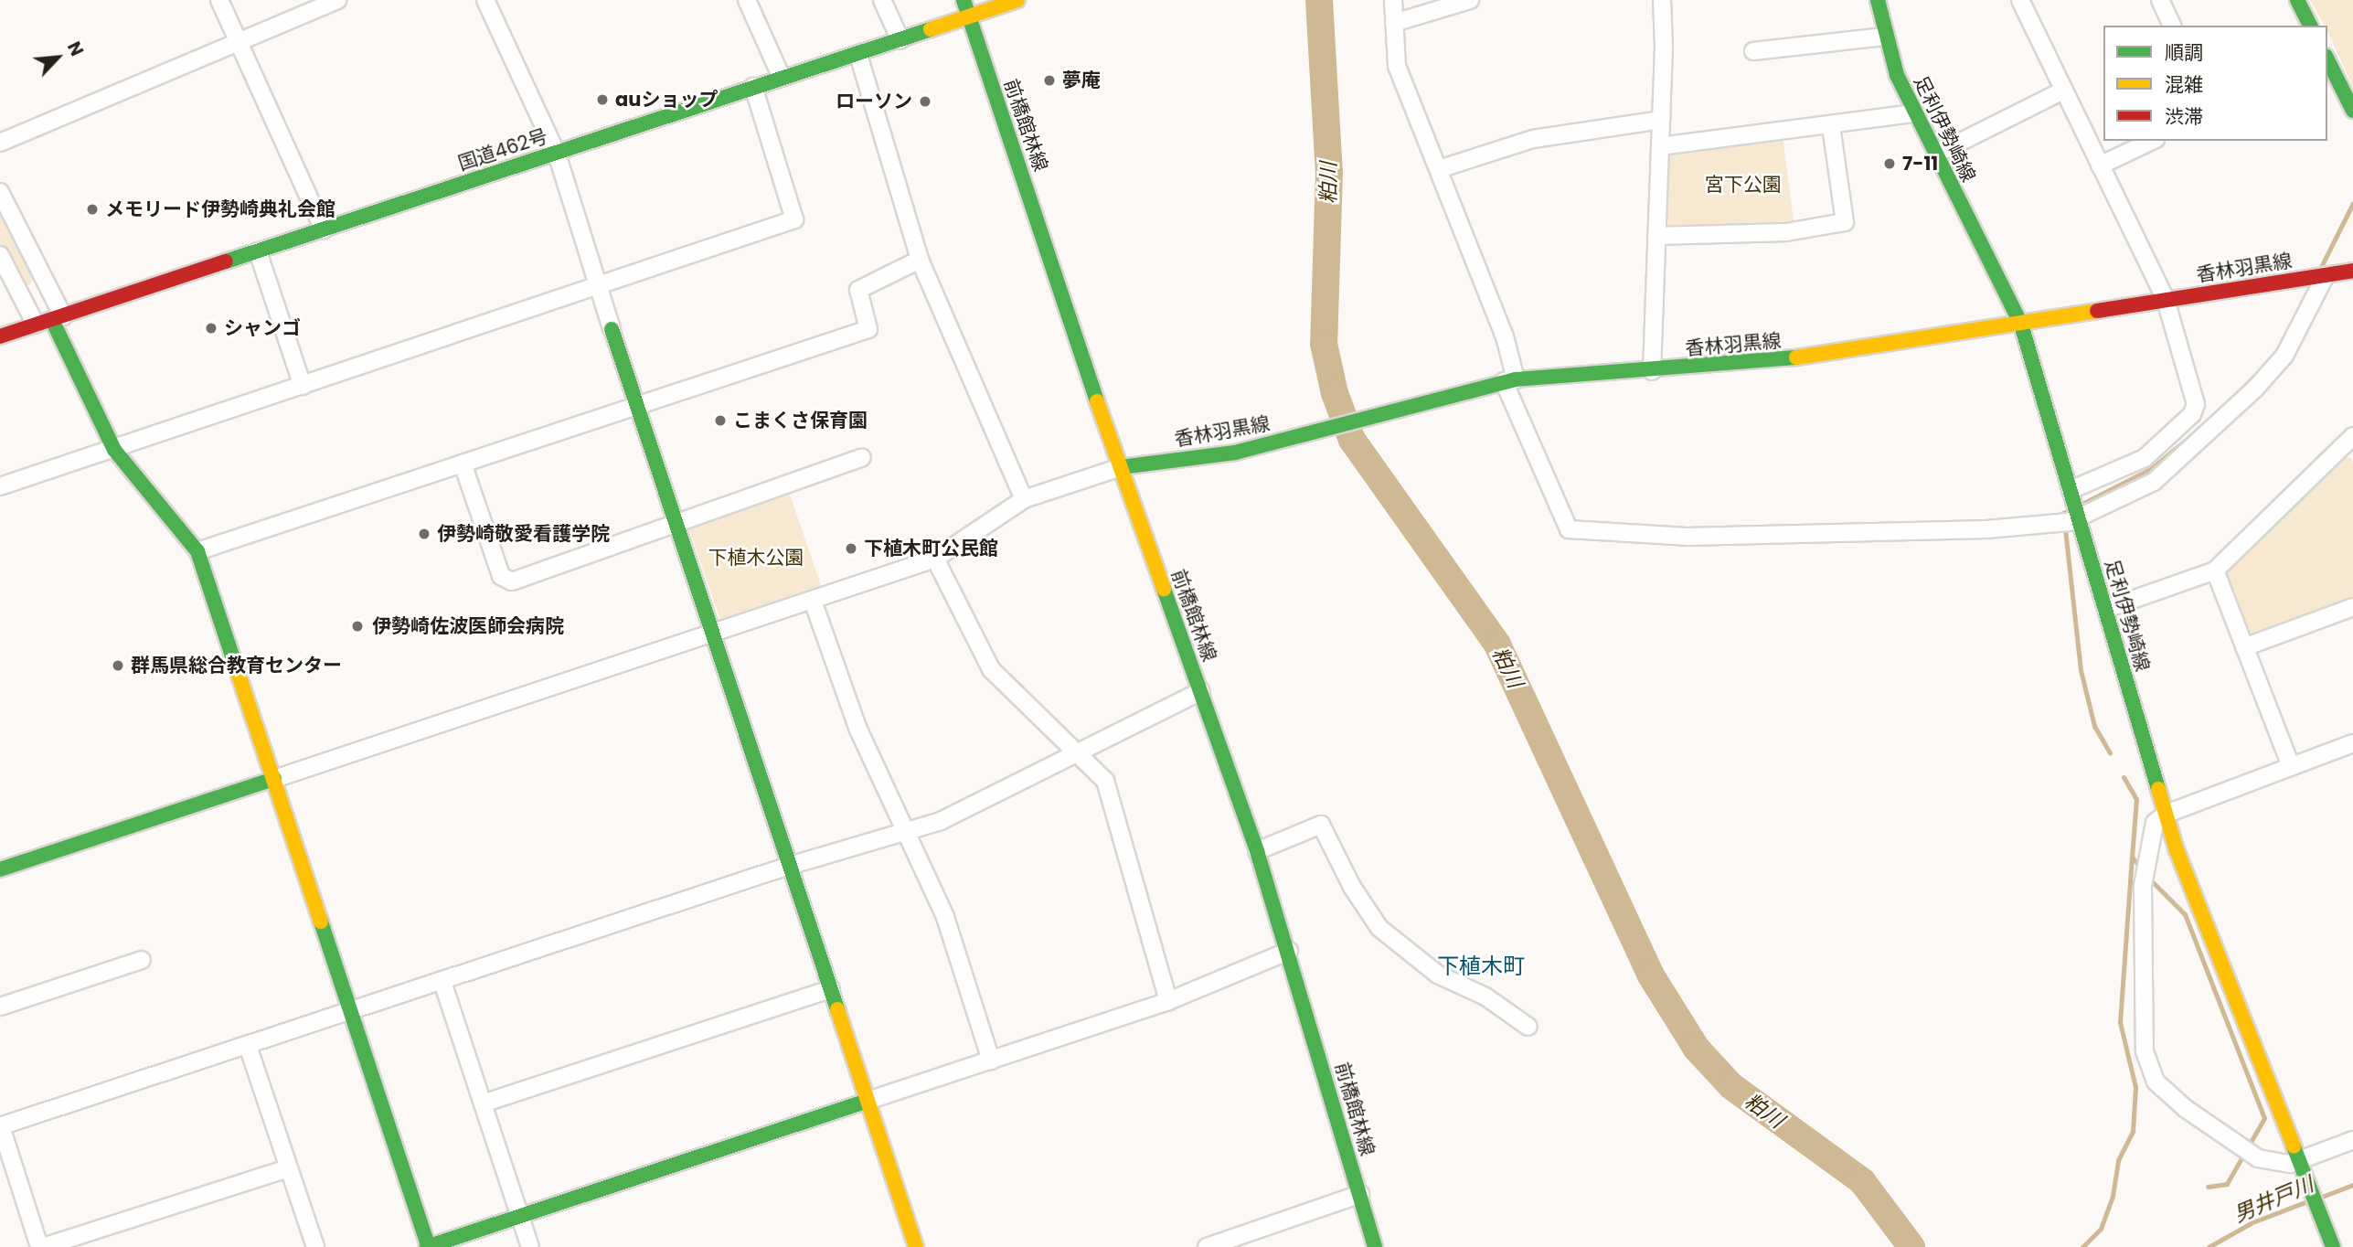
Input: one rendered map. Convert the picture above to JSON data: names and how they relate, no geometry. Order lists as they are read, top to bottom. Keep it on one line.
{"streets":{"main road":["前橋館林線","足利伊勢崎線","国道462号","香林羽黒線"]},"crossings":[["前橋館林線","国道462号"],["前橋館林線","香林羽黒線"],["足利伊勢崎線","香林羽黒線"]],"districts":["下植木町"],"water":["粕川","男井戸川"],"parks":["宮下公園","下植木公園"],"places":["夢庵","auショップ","ローソン","7-11","メモリード伊勢崎典礼会館","シャンゴ","こまくさ保育園","伊勢崎敬愛看護学院","下植木町公民館","伊勢崎佐波医師会病院","群馬県総合教育センター"],"legend":["順調","混雑","渋滞"],"north":"top right"}
